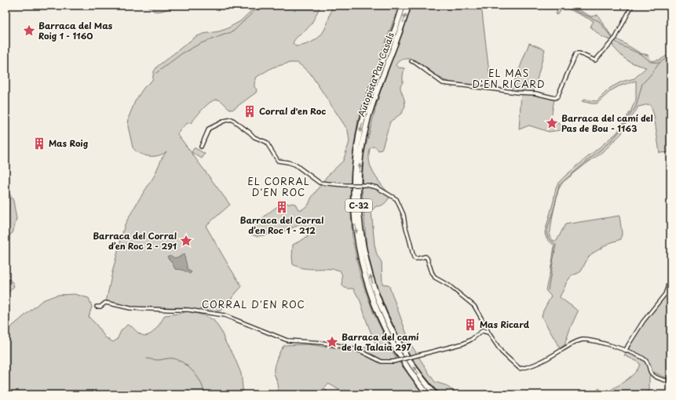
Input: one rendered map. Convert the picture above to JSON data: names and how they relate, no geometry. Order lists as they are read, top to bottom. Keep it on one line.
{"streets":{"highway":["Autopista Pau Casals","C-32"]},"districts":["EL MAS D'EN RICARD","EL CORRAL D'EN ROC","CORRAL D'EN ROC"],"places":{"place":["Barraca del Mas Roig 1 - 1160","Barraca del camí del Pas de Bou - 1163","Barraca del Corral d’en Roc 2 - 291","Barraca del camí de la Talaia 297"],"building":["Corral d'en Roc","Mas Roig","Barraca del Corral d’en Roc 1 - 212","Mas Ricard"]}}
